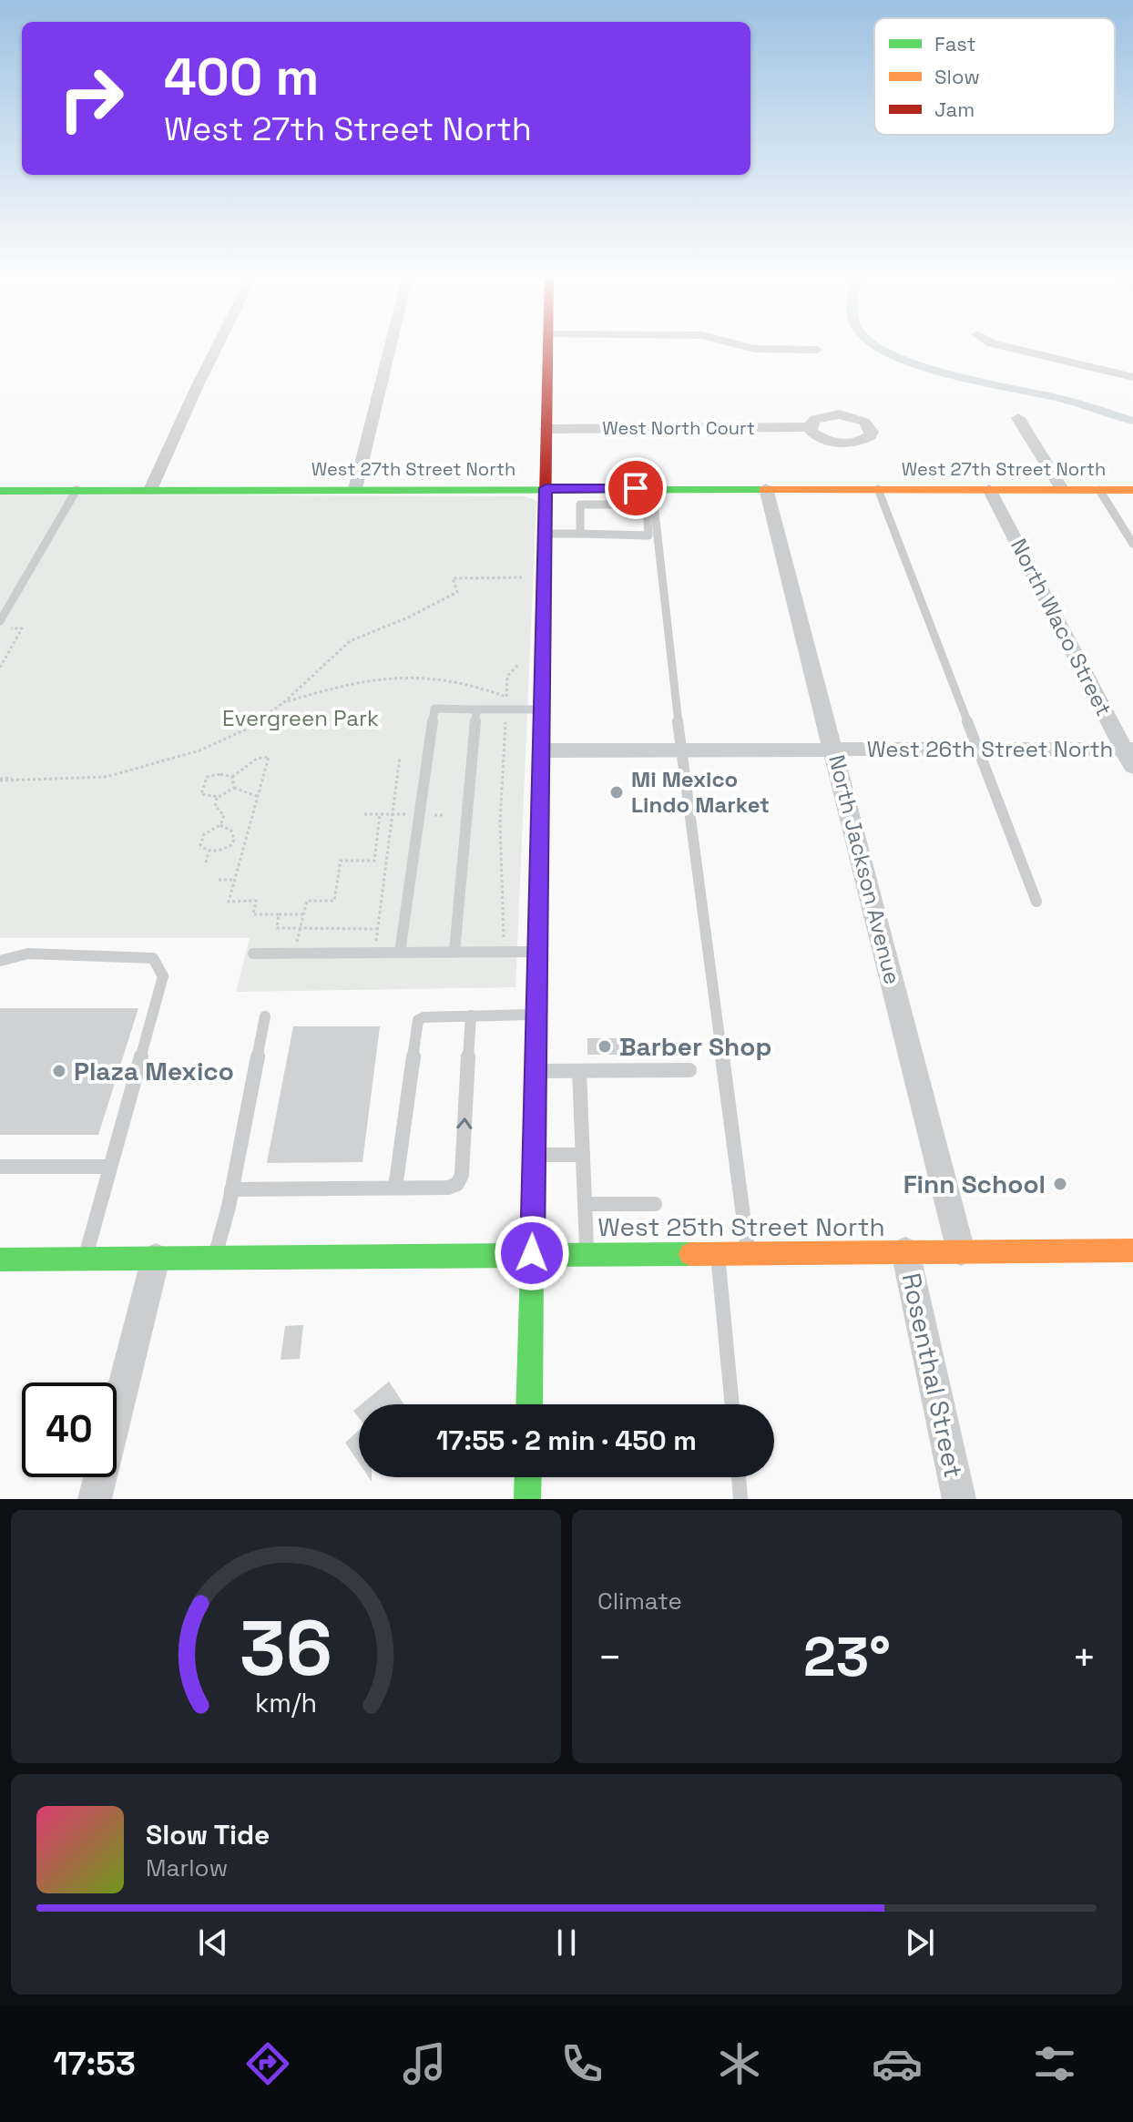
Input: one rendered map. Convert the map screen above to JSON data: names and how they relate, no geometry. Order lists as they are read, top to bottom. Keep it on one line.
{"streets":{"street":["West North Court","West 27th Street North","North Waco Street","West 26th Street North","North Jackson Avenue","West 25th Street North","Rosenthal Street"]},"crossings":[["West 27th Street North","North Waco Street"],["West 27th Street North","North Jackson Avenue"],["North Waco Street","West 26th Street North"],["West 26th Street North","North Jackson Avenue"],["North Jackson Avenue","West 25th Street North"],["West 25th Street North","Rosenthal Street"]],"parks":["Evergreen Park"],"places":["Mi Mexico Lindo Market","Barber Shop","Plaza Mexico","Finn School"],"legend":["Fast","Slow","Jam"],"page":{"turn":["400 m","West 27th Street North"],"limit":"40","trip":"17:55 · 2 min · 450 m","tile":"Climate","heat":["−","23°","+"],"song":["Slow Tide","Marlow"],"tabs":"17:53","gauge":["36","km/h"]}}
